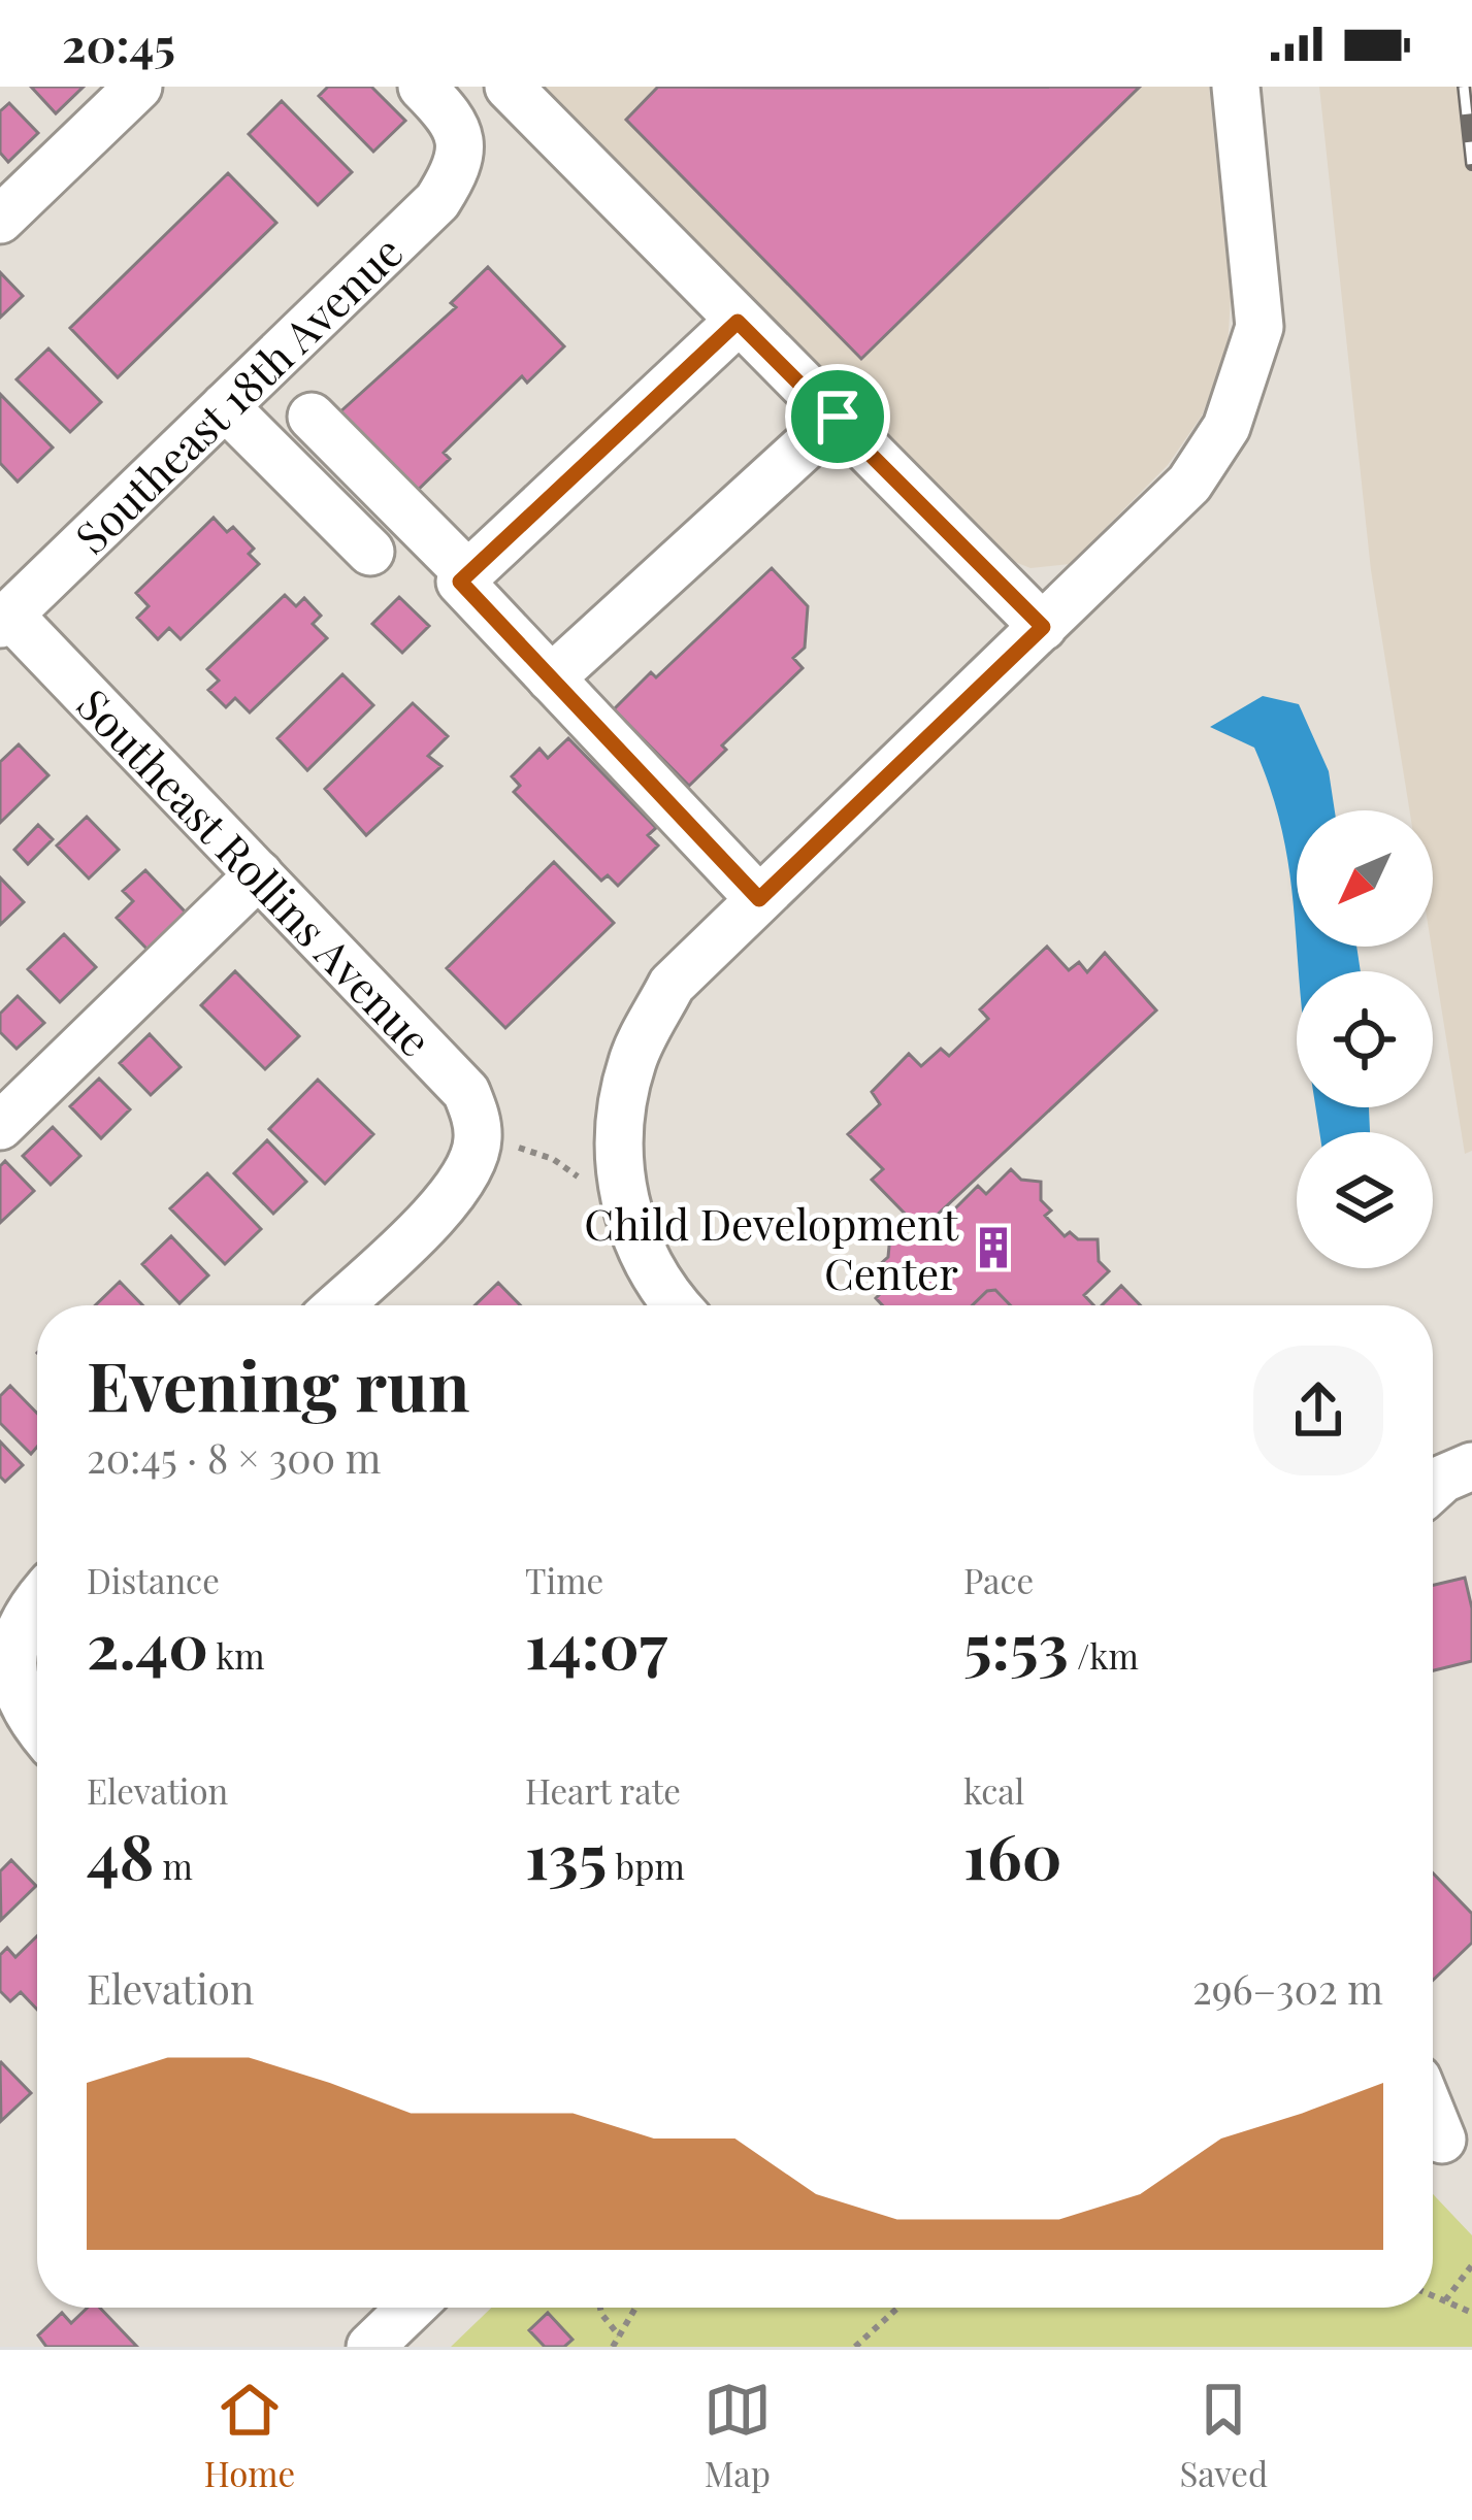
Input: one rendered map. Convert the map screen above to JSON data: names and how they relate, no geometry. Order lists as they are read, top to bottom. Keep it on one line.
{"streets":{"street":["Southeast 18th Avenue","Southeast Rollins Avenue"]},"crossings":[["Southeast 18th Avenue","Southeast Rollins Avenue"]],"places":{"building":["Child Development Center"]},"north":"bottom left","page":{"status":"20:45","heading":["Evening run","20:45 · 8 × 300 m"],"stats":[["Distance","2.40 km"],["Time","14:07"],["Pace","5:53 /km"],["Elevation","48 m"],["Heart rate","135 bpm"],["kcal","160"]],"chart":["Elevation","296–302 m"],"tabs":["Home","Map","Saved"]}}
